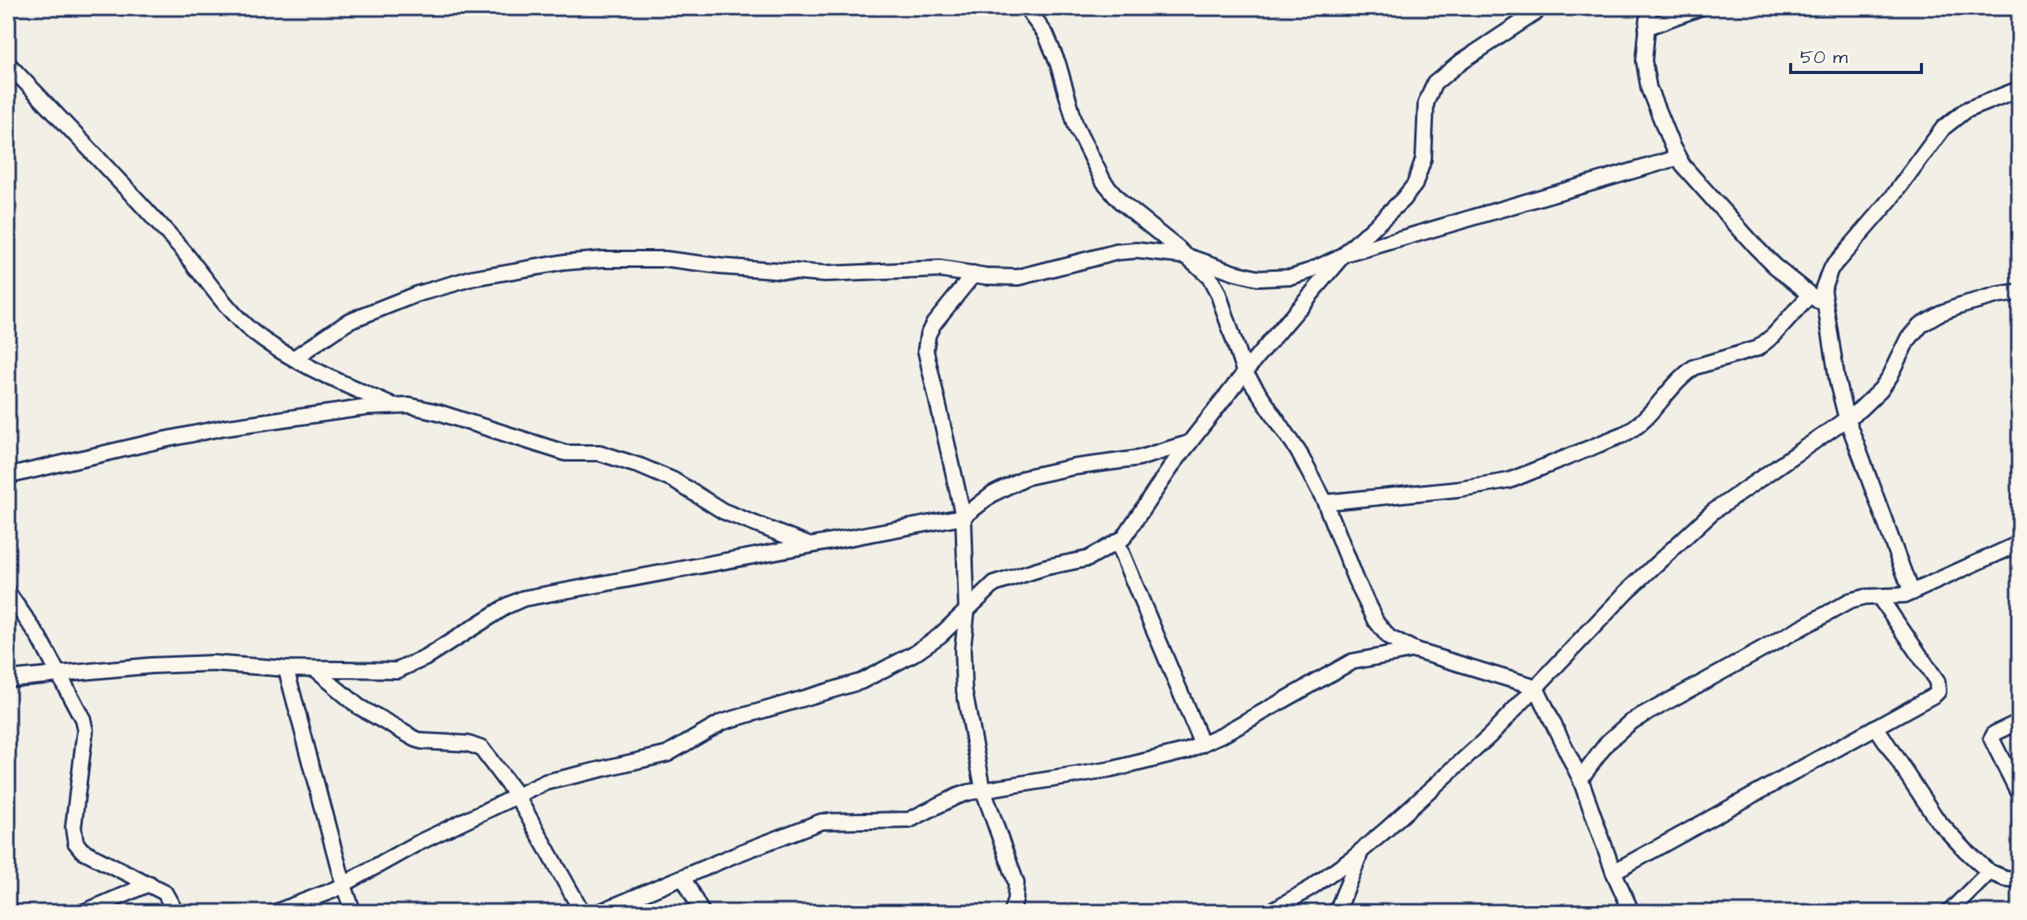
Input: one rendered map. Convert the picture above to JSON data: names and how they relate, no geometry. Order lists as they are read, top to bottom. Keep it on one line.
{"scale_bar":"50 m"}
